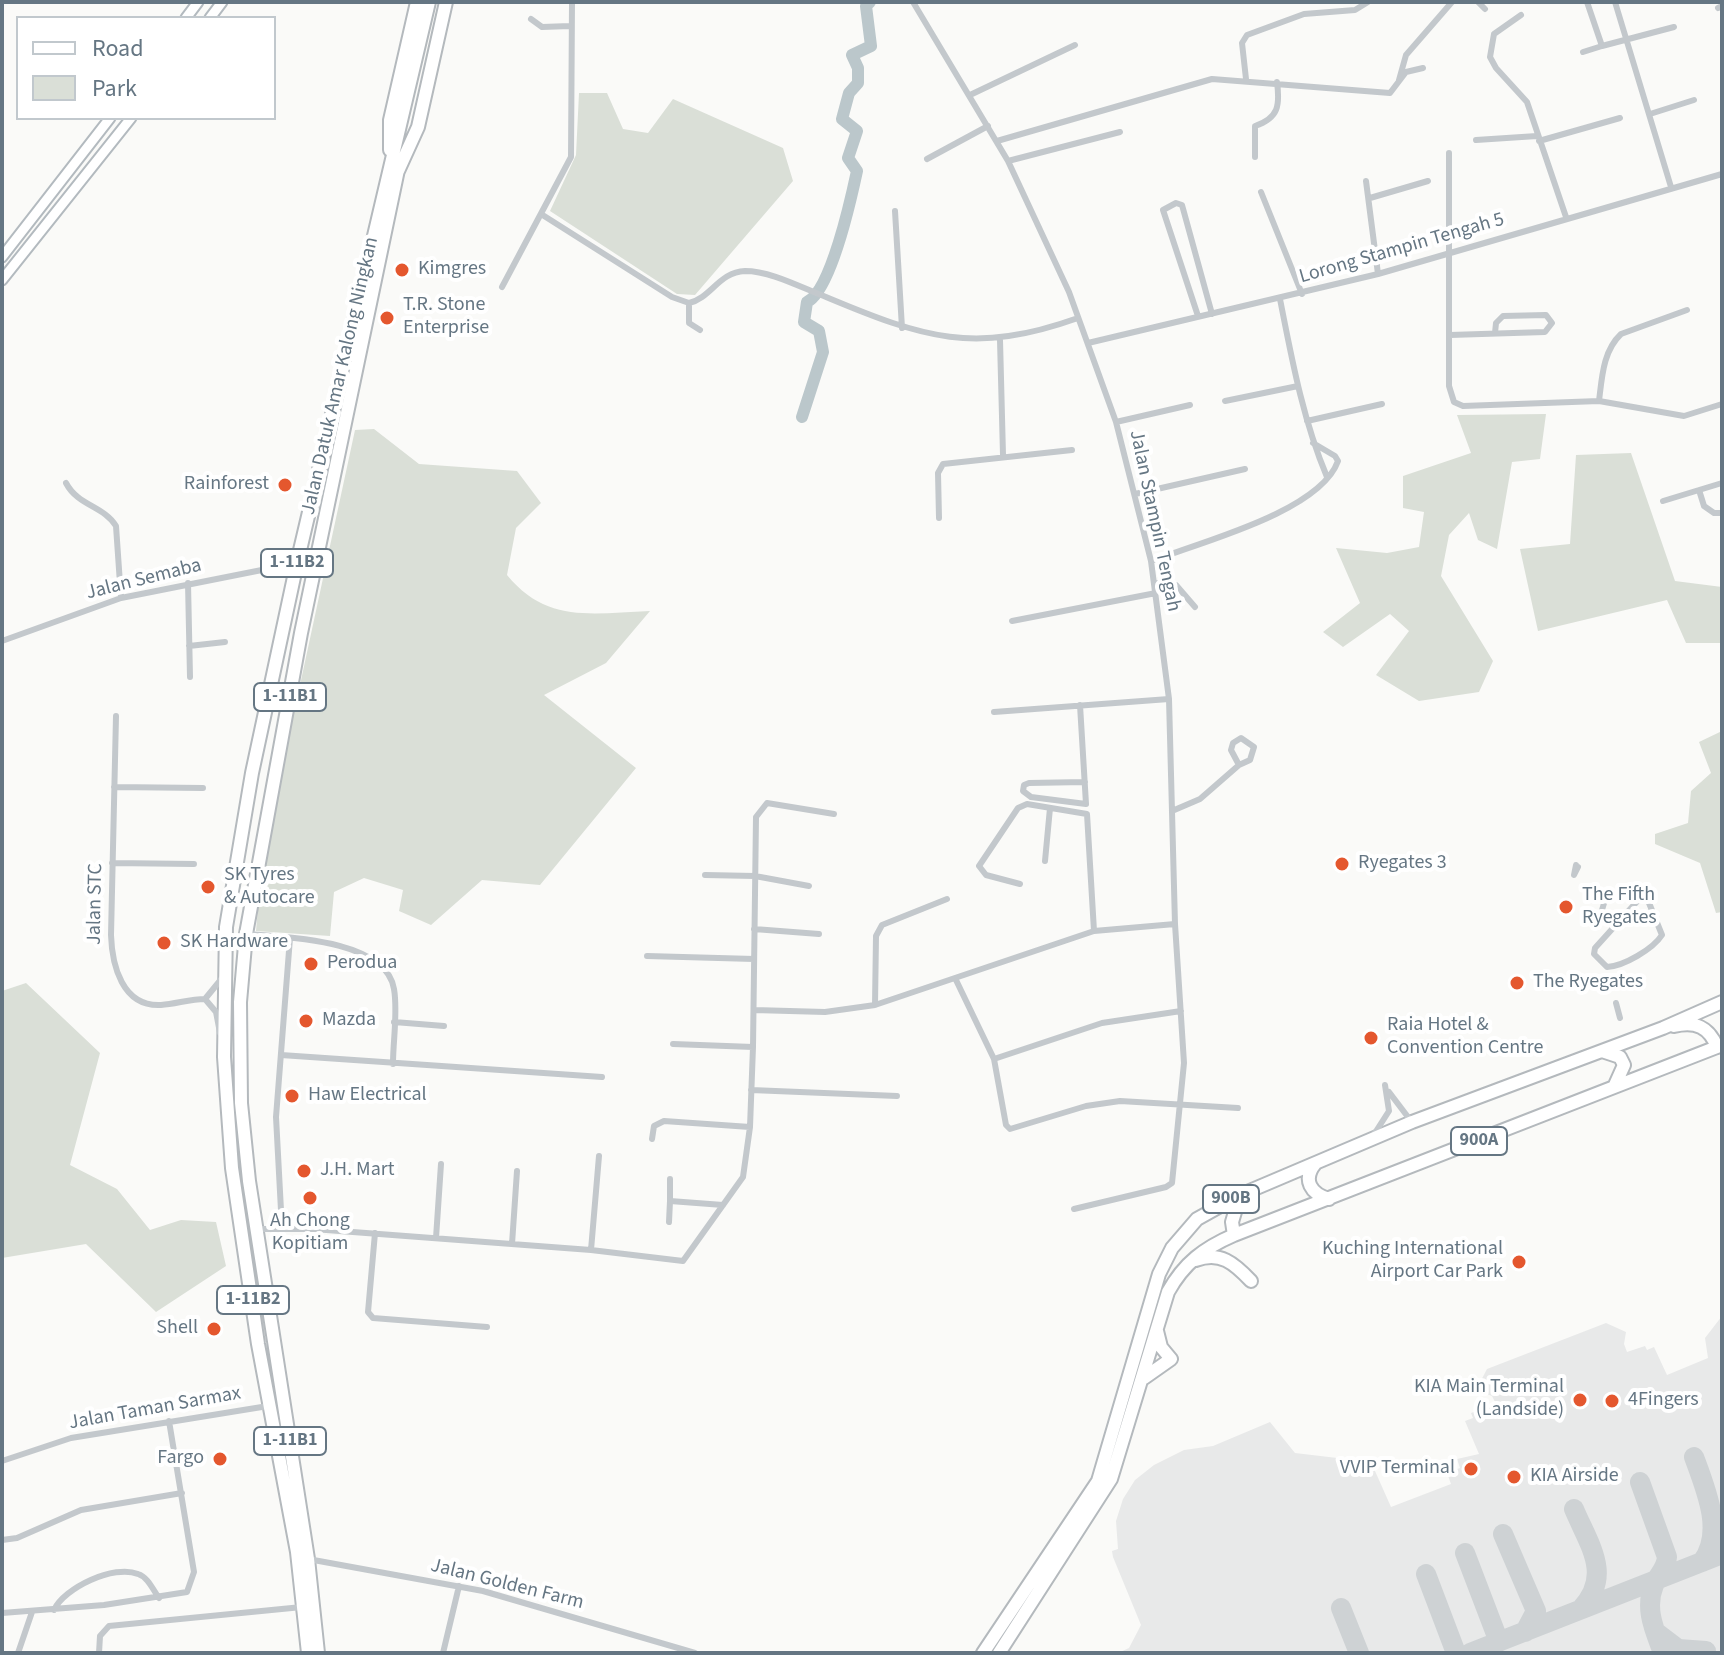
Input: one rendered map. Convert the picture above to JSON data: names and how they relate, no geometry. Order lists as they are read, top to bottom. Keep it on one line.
{"streets":{"highway":["Jalan Datuk Amar Kalong Ningkan","1-11B2","1-11B1","900A","900B"],"street":["Lorong Stampin Tengah 5","Jalan Stampin Tengah","Jalan Semaba","Jalan STC","Jalan Taman Sarmax","Jalan Golden Farm"]},"crossings":[["Lorong Stampin Tengah 5","Jalan Stampin Tengah"],["Jalan Datuk Amar Kalong Ningkan","Jalan Semaba"],["Jalan Datuk Amar Kalong Ningkan","Jalan Taman Sarmax"],["Jalan Datuk Amar Kalong Ningkan","Jalan Golden Farm"]],"places":["Kimgres","T.R. Stone Enterprise","Rainforest","Ryegates 3","SK Tyres & Autocare","The Fifth Ryegates","SK Hardware","Perodua","The Ryegates","Mazda","Raia Hotel & Convention Centre","Haw Electrical","J.H. Mart","Ah Chong Kopitiam","Kuching International Airport Car Park","Shell","KIA Main Terminal (Landside)","4Fingers","Fargo","VVIP Terminal","KIA Airside"],"legend":["Road","Park"]}
